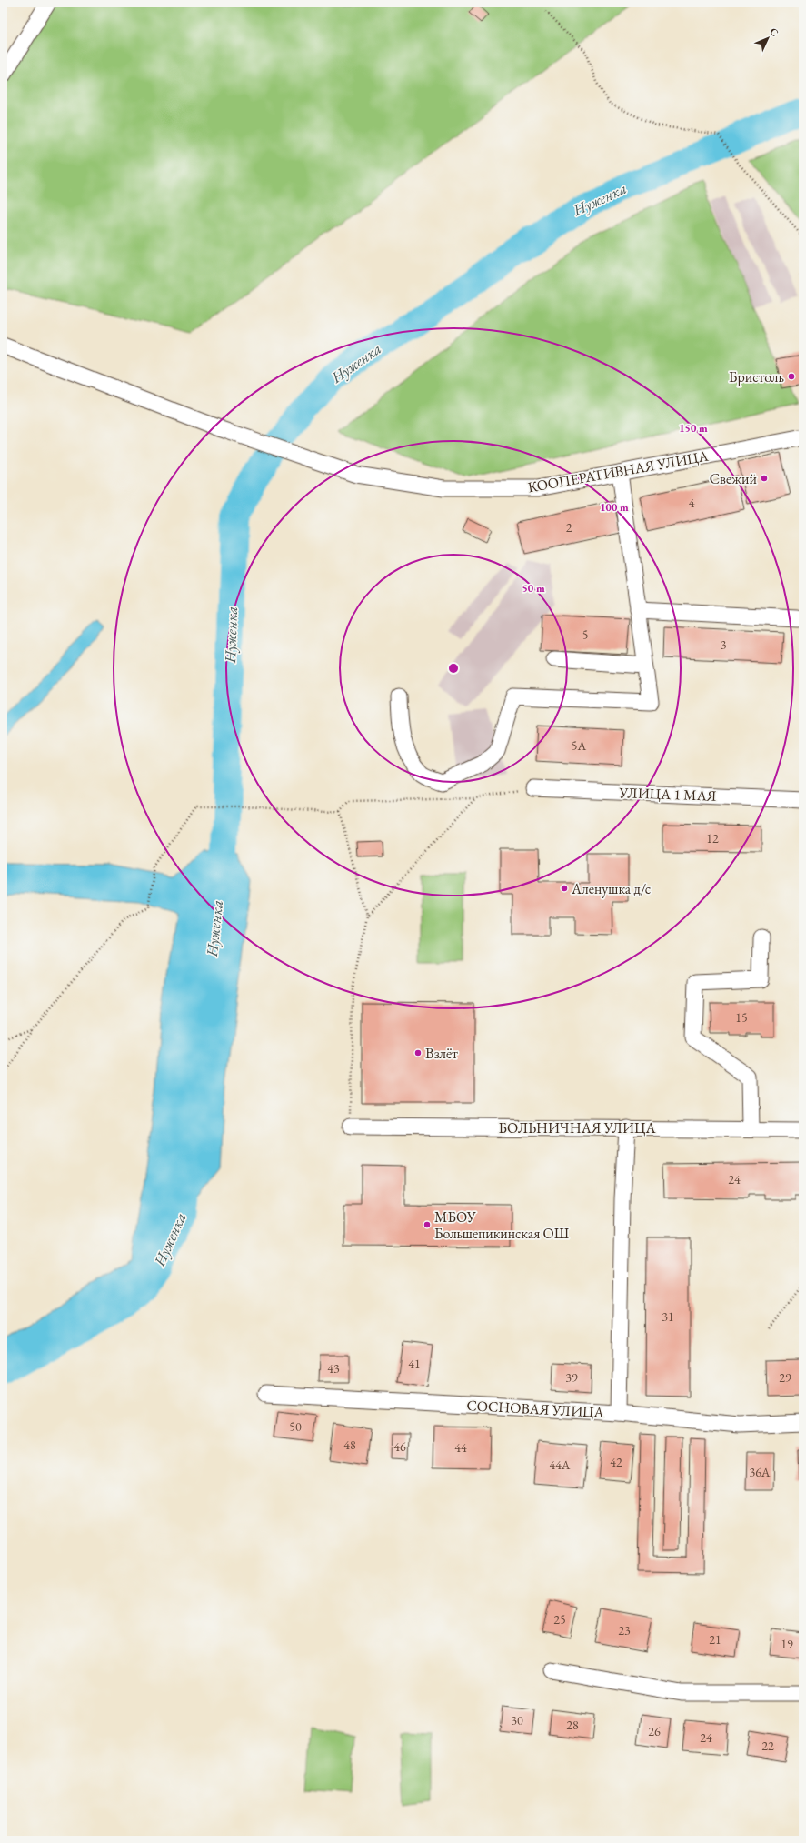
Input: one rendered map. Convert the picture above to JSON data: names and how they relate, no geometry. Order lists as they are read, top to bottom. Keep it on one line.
{"streets":{"street":["КООПЕРАТИВНАЯ УЛИЦА","УЛИЦА 1 МАЯ","БОЛЬНИЧНАЯ УЛИЦА","СОСНОВАЯ УЛИЦА"]},"water":["Нуженка"],"places":["Бристоль","Свежий","Аленушка д/с","Взлёт","МБОУ Большепикинская ОШ"],"house_numbers":["4","2","5","3","5А","12","15","24","31","41","43","39","29","50","48","46","44","42","44А","36А","25","23","21","19","30","28","26","24","22"],"north":"top right","rings":["150 m","100 m","50 m"]}
